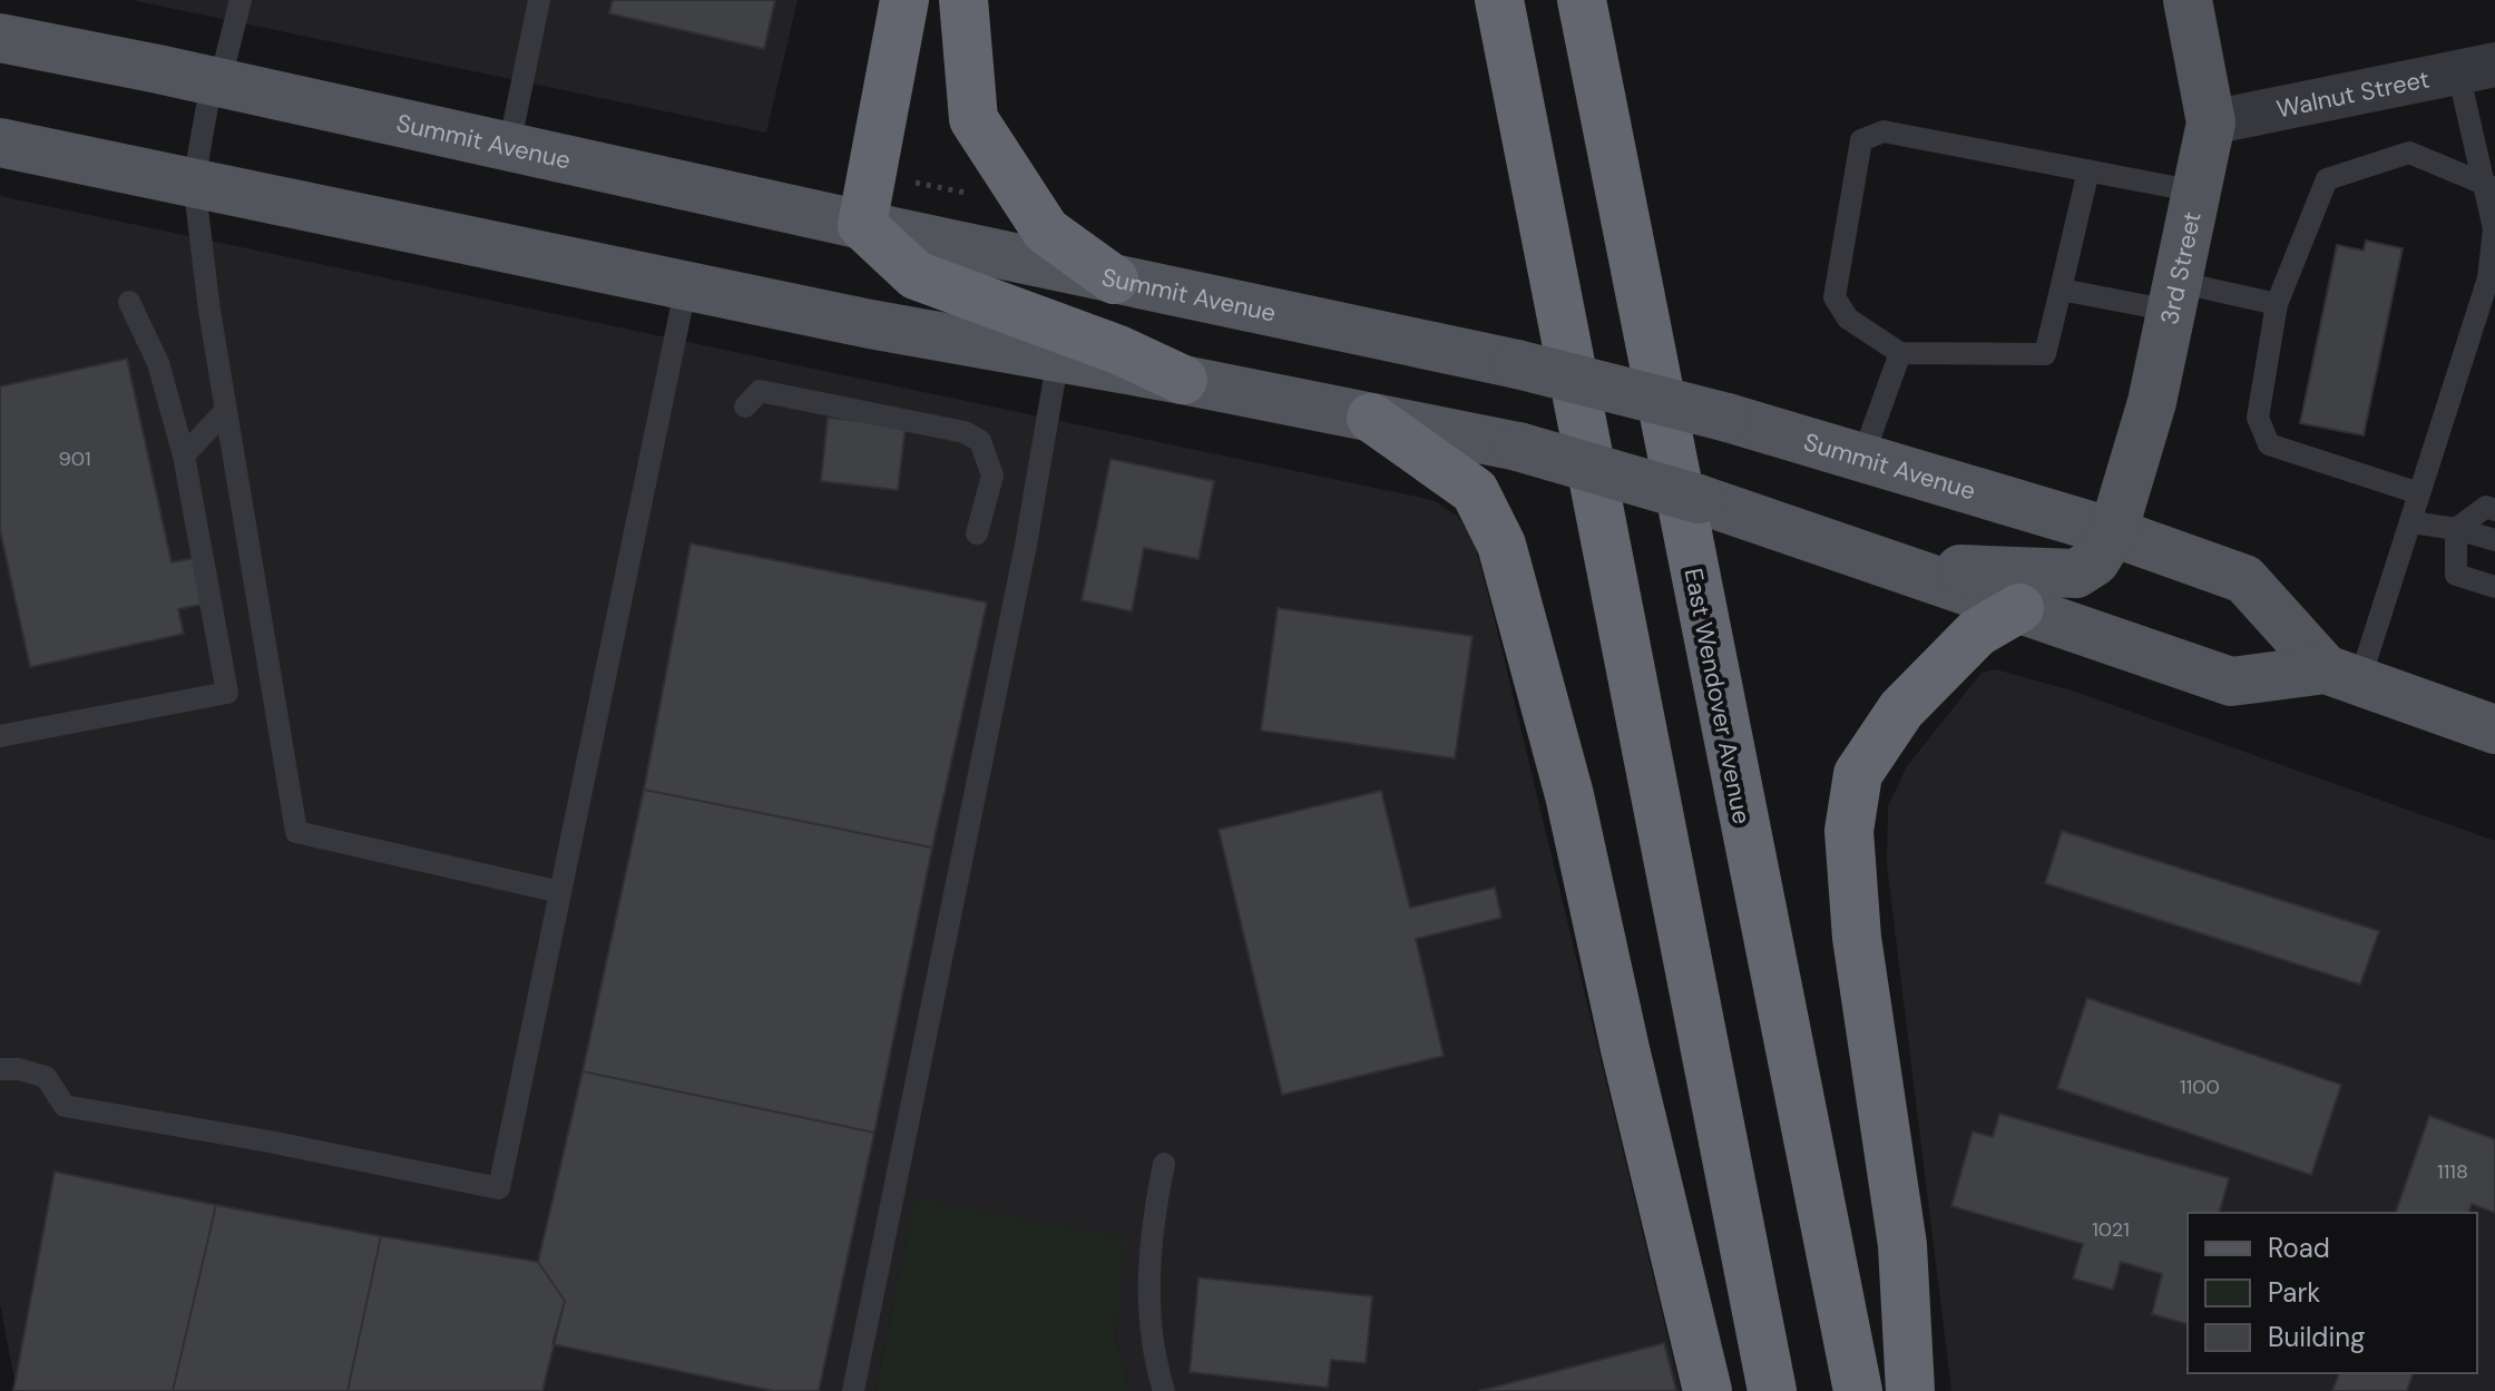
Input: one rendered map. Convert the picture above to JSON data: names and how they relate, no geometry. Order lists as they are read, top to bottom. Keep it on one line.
{"streets":{"highway":["East Wendover Avenue"],"main road":["Summit Avenue","3rd Street"],"street":["Walnut Street"]},"crossings":[["Walnut Street","3rd Street"],["Summit Avenue","3rd Street"]],"house_numbers":["901","1100","1118","1021"],"legend":["Road","Park","Building"]}
